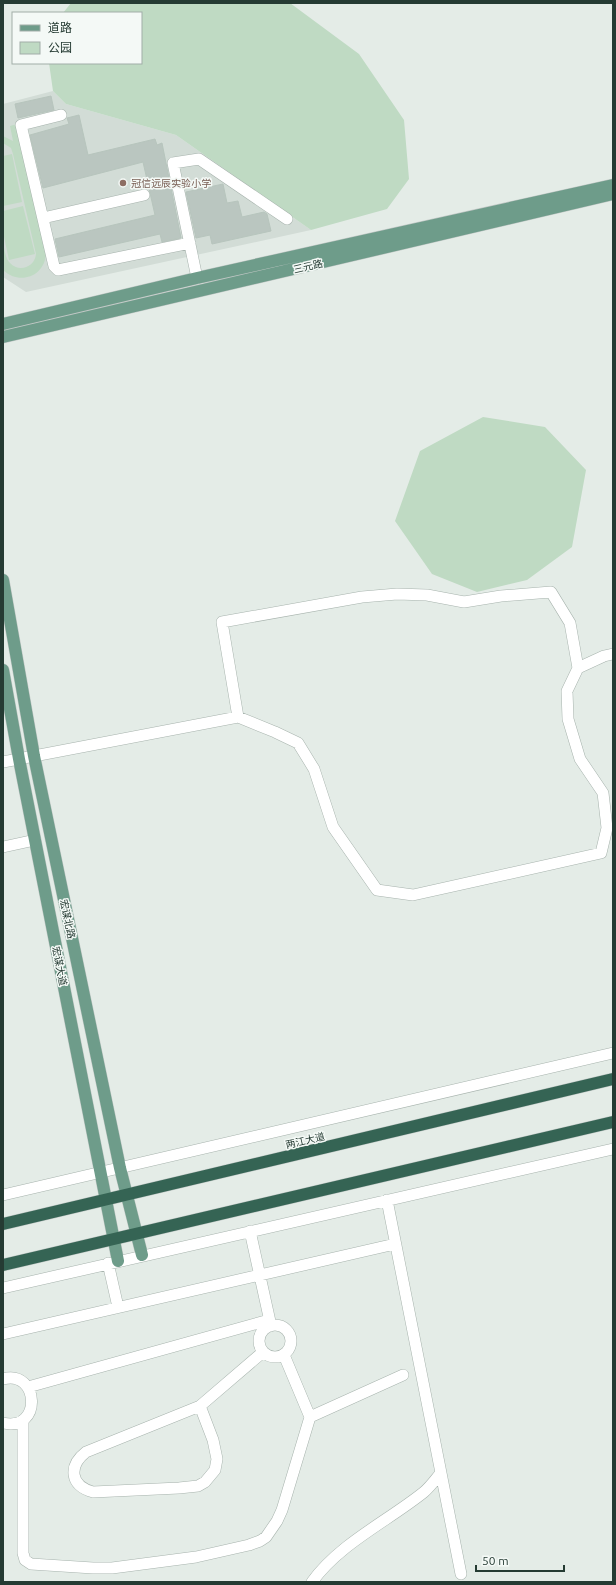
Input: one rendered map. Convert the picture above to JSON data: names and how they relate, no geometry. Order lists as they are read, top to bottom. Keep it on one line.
{"streets":{"highway":["两江大道"],"main road":["三元路","宏谋北路","宏谋大道"]},"crossings":[["宏谋北路","两江大道"],["宏谋大道","两江大道"]],"places":["冠信远辰实验小学"],"legend":["道路","公园"],"scale_bar":"50 m"}
